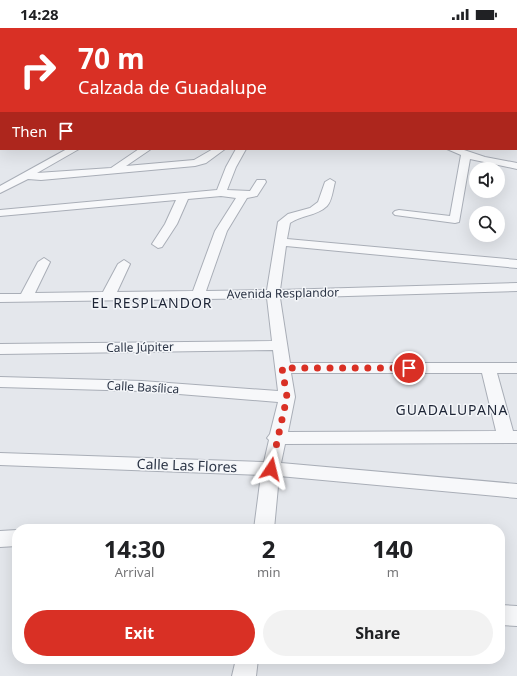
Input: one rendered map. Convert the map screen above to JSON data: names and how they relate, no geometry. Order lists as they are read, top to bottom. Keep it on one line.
{"streets":{"street":["Avenida Resplandor","Calle Júpiter","Calle Basílica","Calle Las Flores"]},"districts":["EL RESPLANDOR","GUADALUPANA"],"page":{"status":"14:28","turn":["70 m","Calzada de Guadalupe"],"then":"Then","eta":["14:30","Arrival","2","min","140","m"],"buttons":["Exit","Share"]}}
